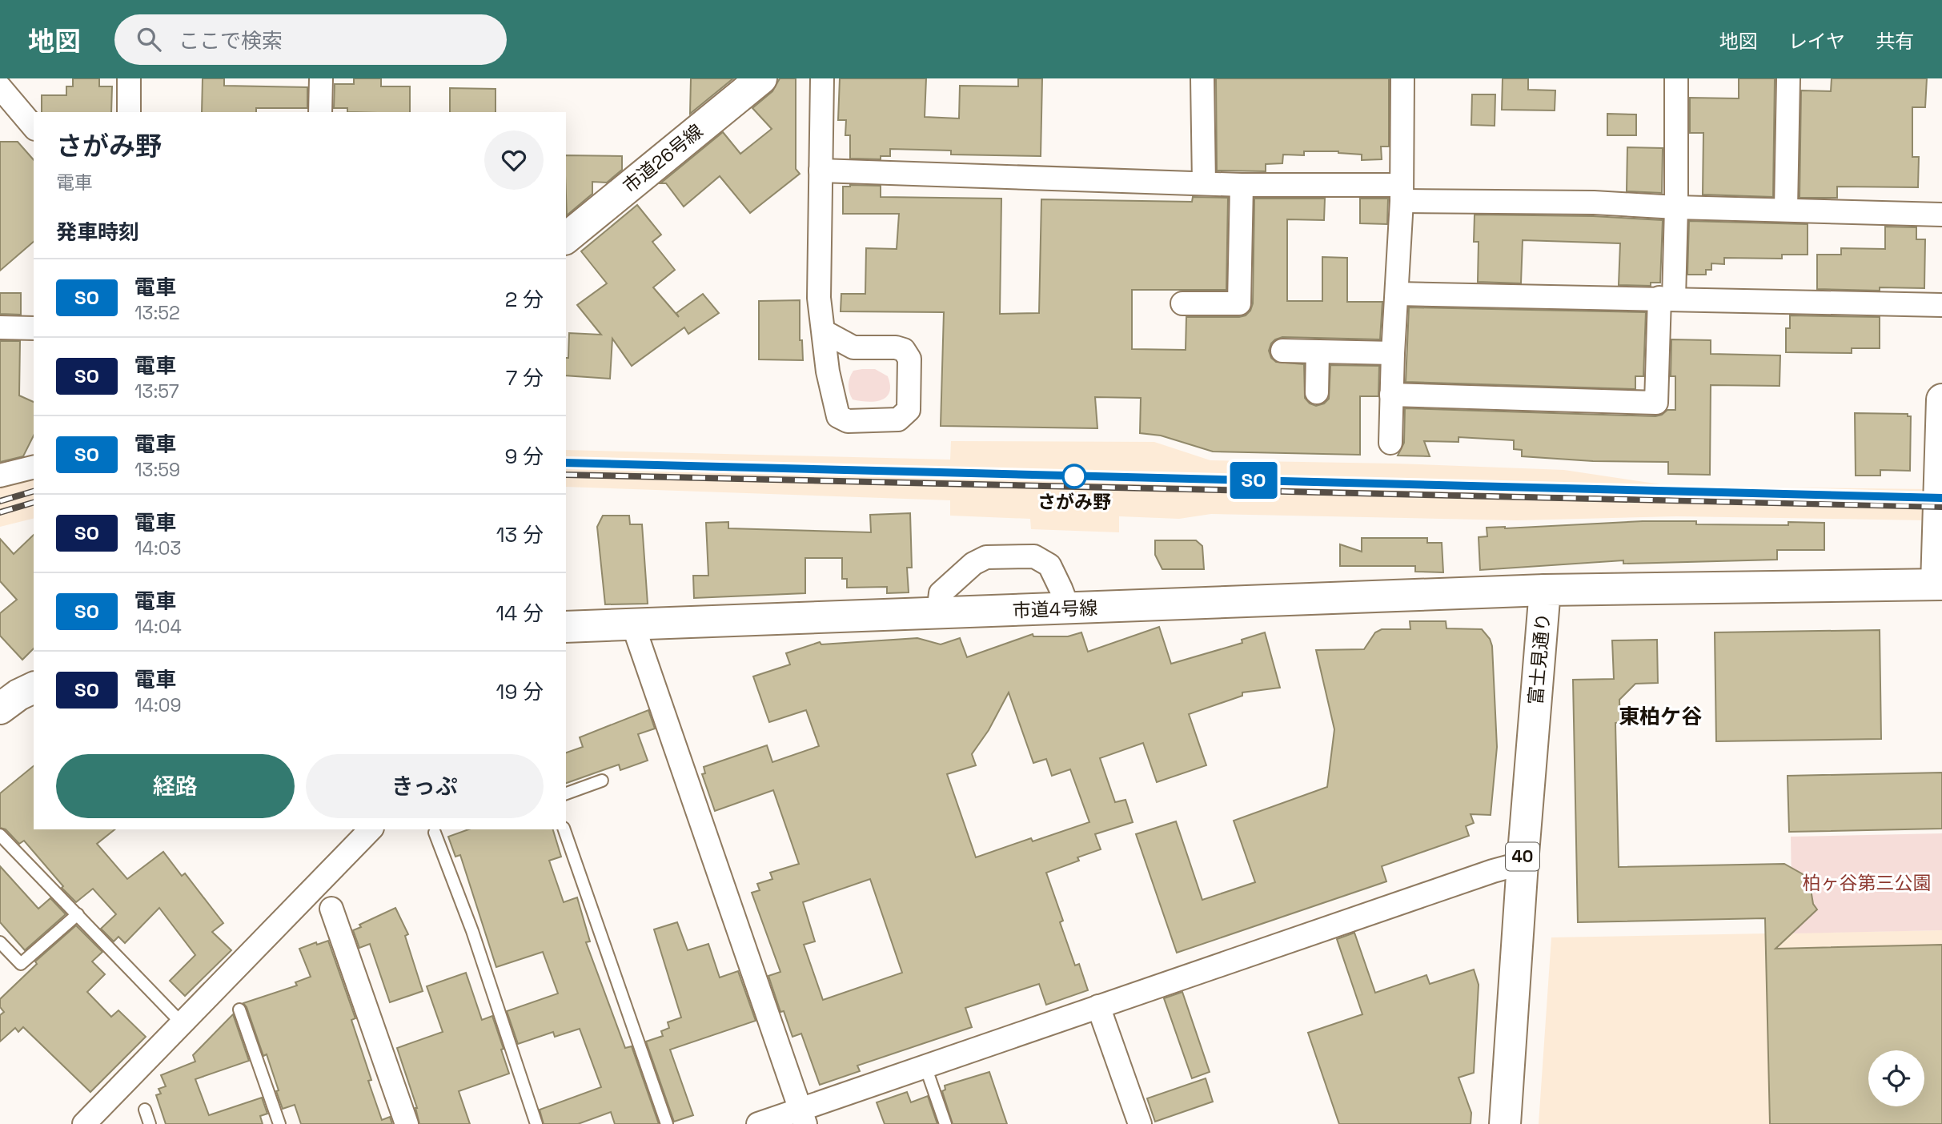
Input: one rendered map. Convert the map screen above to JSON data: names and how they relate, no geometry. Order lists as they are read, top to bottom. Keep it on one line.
{"streets":{"street":["市道26号線","市道4号線","富士見通り","40"]},"crossings":[["市道4号線","富士見通り"]],"districts":["東柏ケ谷"],"parks":["柏ヶ谷第三公園"],"places":["さがみ野"],"page":{"header":"地図","search":"ここで検索","nav":["地図","レイヤ","共有"],"on_map":"SO","heading":[["さがみ野","電車"],"発車時刻"],"list":[{"mark":"SO","name":"電車","note":"13:52","value":"2 分"},{"mark":"SO","name":"電車","note":"13:57","value":"7 分"},{"mark":"SO","name":"電車","note":"13:59","value":"9 分"},{"mark":"SO","name":"電車","note":"14:03","value":"13 分"},{"mark":"SO","name":"電車","note":"14:04","value":"14 分"},{"mark":"SO","name":"電車","note":"14:09","value":"19 分"}],"buttons":["経路","きっぷ"]}}
